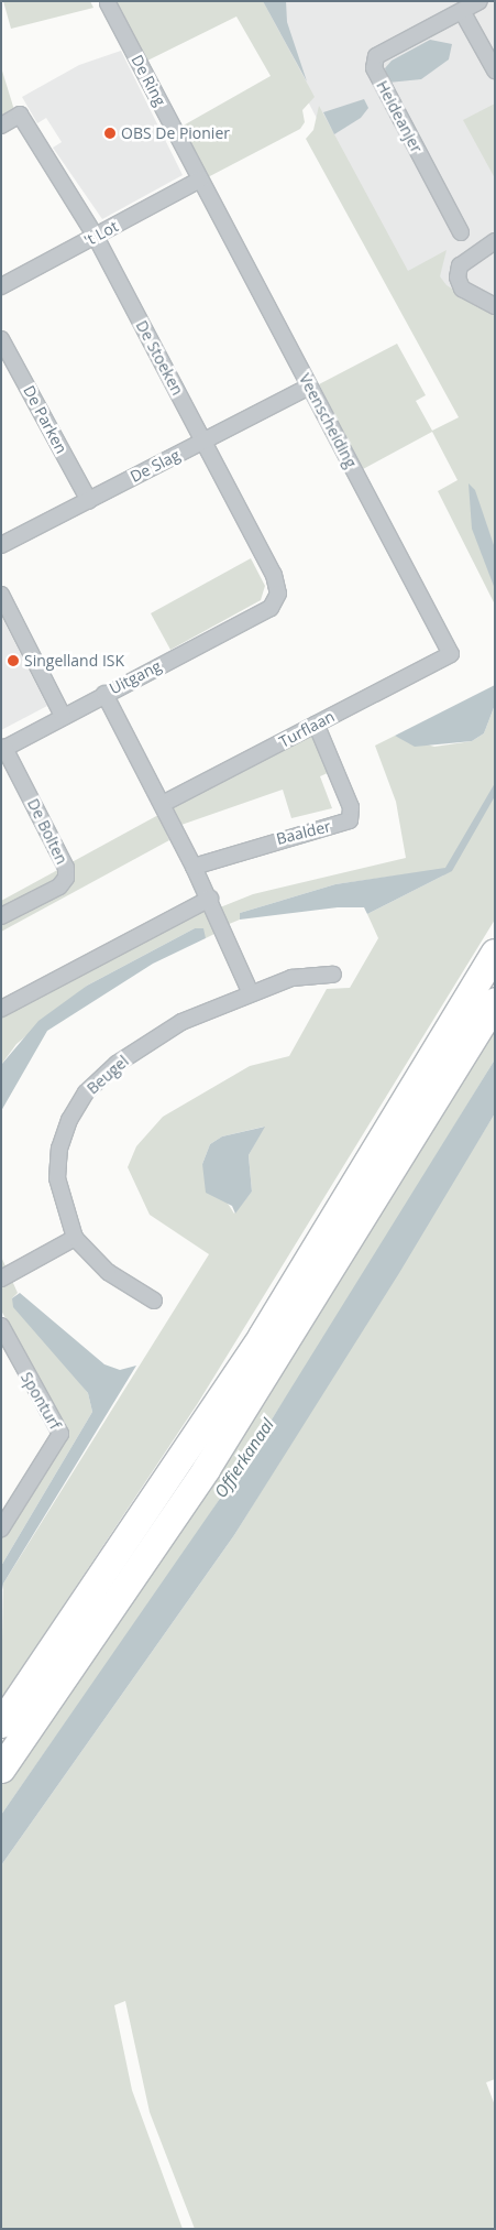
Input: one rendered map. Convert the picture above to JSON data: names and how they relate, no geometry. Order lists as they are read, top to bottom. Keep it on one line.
{"streets":{"street":["De Ring","Heideanjer","'t Lot","De Stoeken","De Parken","Veenscheiding","De Slag","Uitgang","Turflaan","De Bolten","Baalder","Beugel","Sponturf"]},"crossings":[["De Ring","'t Lot"],["De Ring","Veenscheiding"],["'t Lot","De Stoeken"],["'t Lot","Veenscheiding"],["De Stoeken","De Slag"],["De Stoeken","Uitgang"],["De Parken","De Slag"],["Veenscheiding","De Slag"],["Veenscheiding","Turflaan"],["Uitgang","De Bolten"],["Turflaan","Baalder"]],"water":["Offierkanaal"],"places":["OBS De Pionier","Singelland ISK"]}
